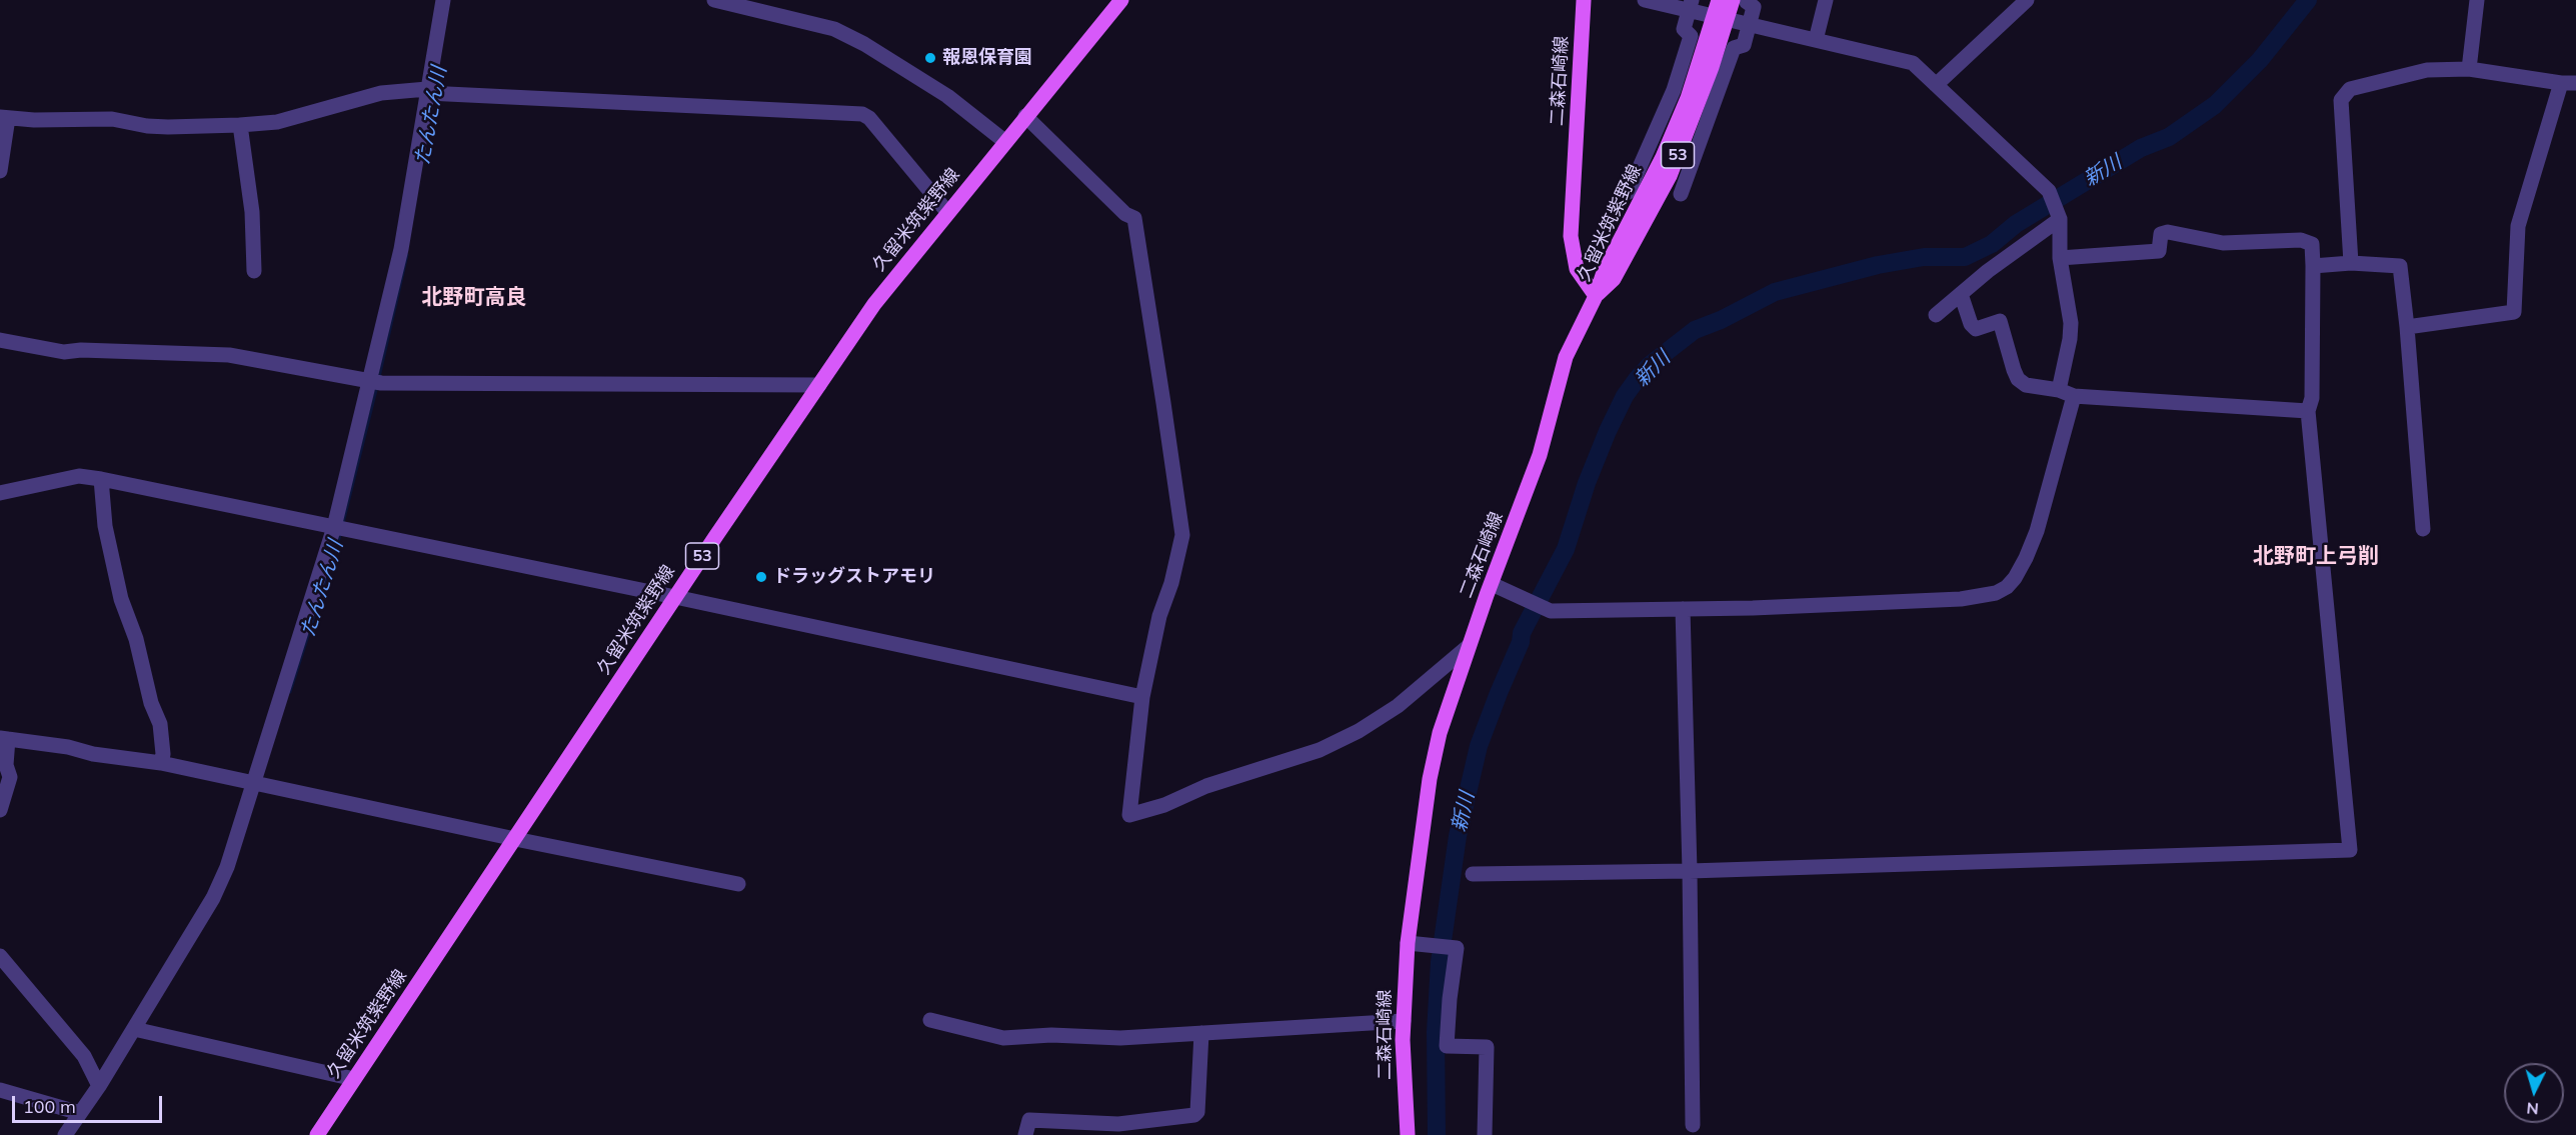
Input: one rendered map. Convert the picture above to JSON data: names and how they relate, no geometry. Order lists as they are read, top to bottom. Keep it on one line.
{"streets":{"main road":["二森石崎線","53","久留米筑紫野線"]},"crossings":[["二森石崎線","久留米筑紫野線"]],"districts":["北野町高良","北野町上弓削"],"water":["たんたん川","新川"],"places":["報恩保育園","ドラッグストアモリ"],"scale_bar":"100 m","north":"bottom"}
